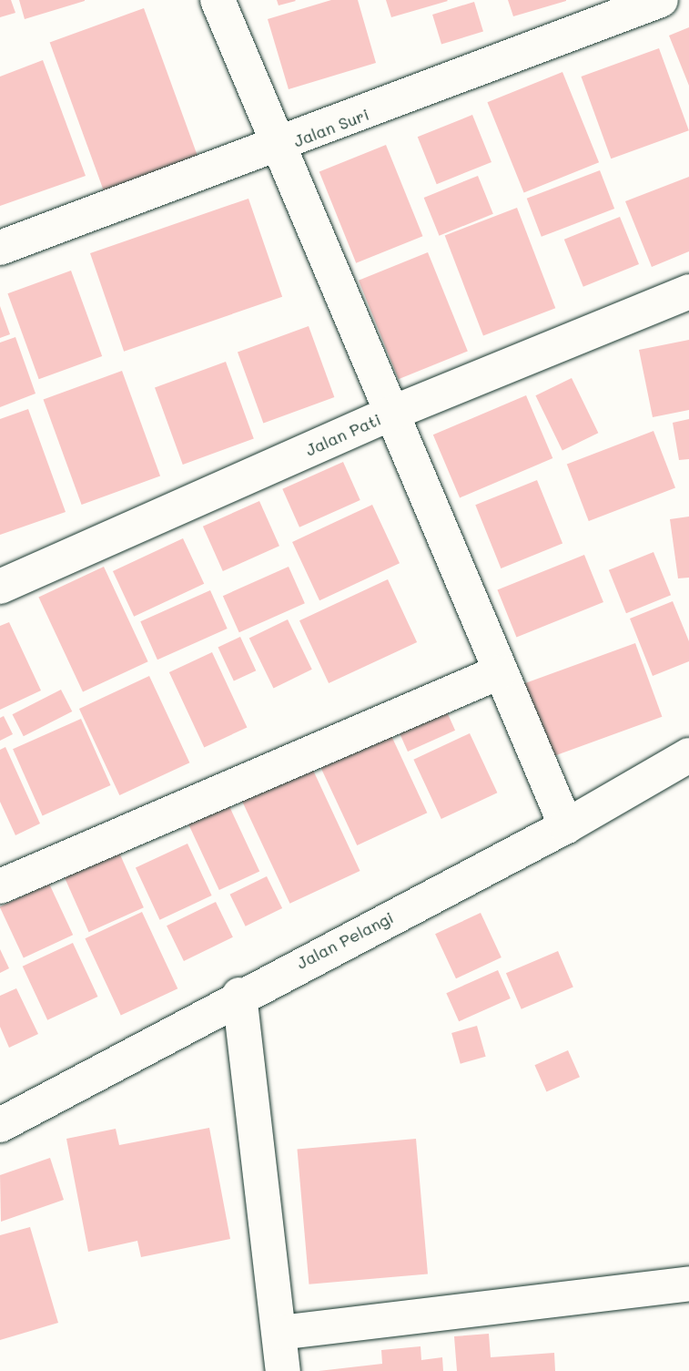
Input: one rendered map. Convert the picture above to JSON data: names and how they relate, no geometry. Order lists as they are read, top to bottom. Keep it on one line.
{"streets":{"street":["Jalan Suri","Jalan Pati","Jalan Pelangi"]}}
